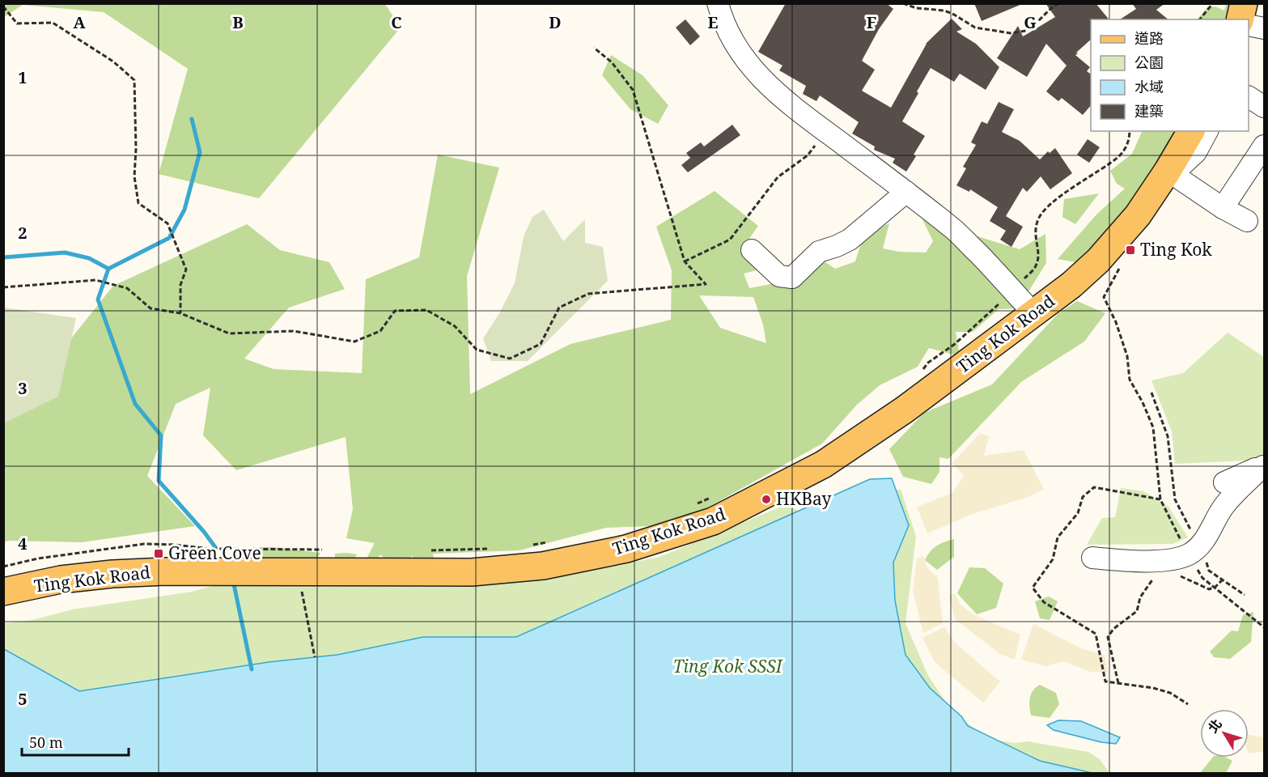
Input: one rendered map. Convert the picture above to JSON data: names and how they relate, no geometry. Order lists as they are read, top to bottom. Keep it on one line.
{"streets":{"main road":["Ting Kok Road"]},"parks":["Ting Kok SSSI"],"places":{"transit":["Ting Kok","Green Cove"],"other":["HKBay"]},"legend":["道路","公園","水域","建築"],"scale_bar":"50 m","north":"top left","grid":{"columns":["A","B","C","D","E","F","G"],"rows":["1","2","3","4","5"]}}
